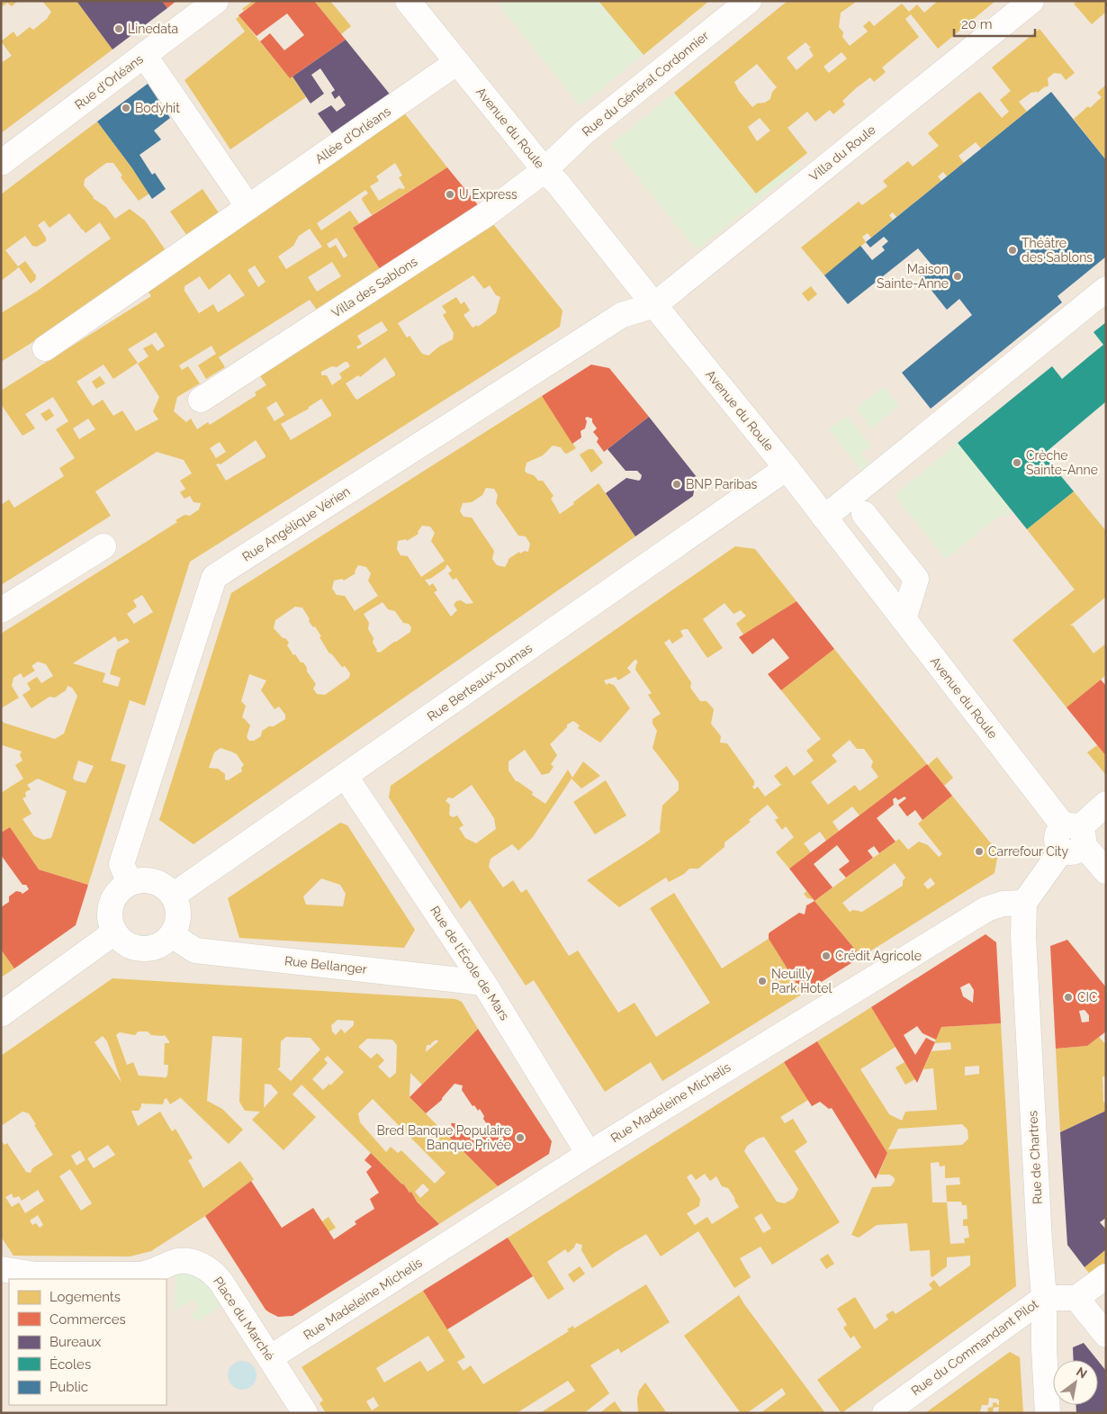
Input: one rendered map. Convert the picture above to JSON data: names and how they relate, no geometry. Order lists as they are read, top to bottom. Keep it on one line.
{"streets":{"street":["Rue d'Orléans","Rue du Général Cordonnier","Avenue du Roule","Allée d'Orléans","Villa du Roule","Villa des Sablons","Rue Angélique Vérien","Rue Berteaux-Dumas","Rue de l'École de Mars","Rue Bellanger","Rue Madeleine Michelis","Rue de Chartres","Place du Marché","Rue du Commandant Pilot"]},"crossings":[["Rue du Général Cordonnier","Avenue du Roule"],["Rue du Général Cordonnier","Villa des Sablons"],["Avenue du Roule","Allée d'Orléans"],["Avenue du Roule","Villa du Roule"],["Avenue du Roule","Villa des Sablons"],["Avenue du Roule","Rue Angélique Vérien"],["Avenue du Roule","Rue Berteaux-Dumas"],["Villa du Roule","Rue Angélique Vérien"],["Rue Angélique Vérien","Rue Berteaux-Dumas"],["Rue Angélique Vérien","Rue Bellanger"],["Rue Berteaux-Dumas","Rue de l'École de Mars"],["Rue Berteaux-Dumas","Rue Bellanger"],["Rue de l'École de Mars","Rue Bellanger"],["Rue de l'École de Mars","Rue Madeleine Michelis"],["Rue Madeleine Michelis","Rue de Chartres"],["Rue Madeleine Michelis","Place du Marché"],["Rue de Chartres","Rue du Commandant Pilot"]],"places":["Linedata","Bodyhit","U Express","Théâtre des Sablons","Maison Sainte-Anne","Crèche Sainte-Anne","BNP Paribas","Carrefour City","Crédit Agricole","Neuilly Park Hotel","CIC","Bred Banque Populaire Banque Privée"],"legend":["Logements","Commerces","Bureaux","Écoles","Public"],"scale_bar":"20 m","north":"top right"}
